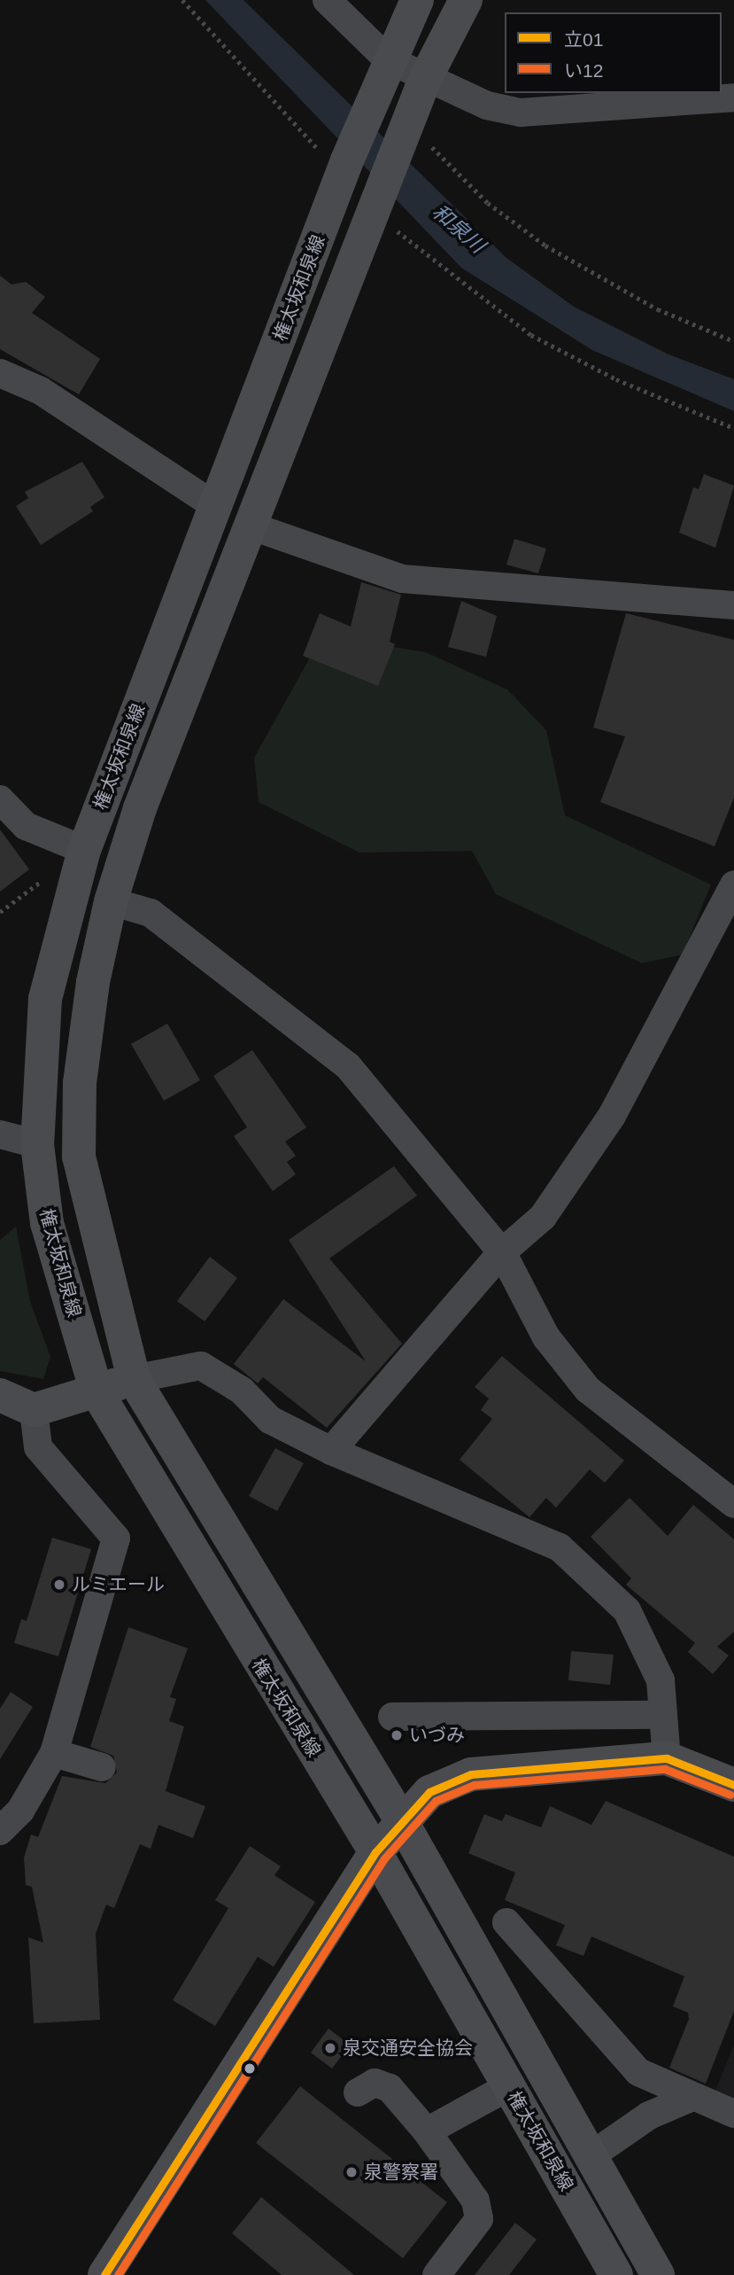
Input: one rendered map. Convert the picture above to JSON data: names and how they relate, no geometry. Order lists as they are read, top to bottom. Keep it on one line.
{"streets":{"street":["権太坂和泉線"]},"water":["和泉川"],"places":["ルミエール","いづみ","泉交通安全協会","泉警察署"],"lines":["transit line 立01","transit line い12"],"legend":["立01","い12"]}
